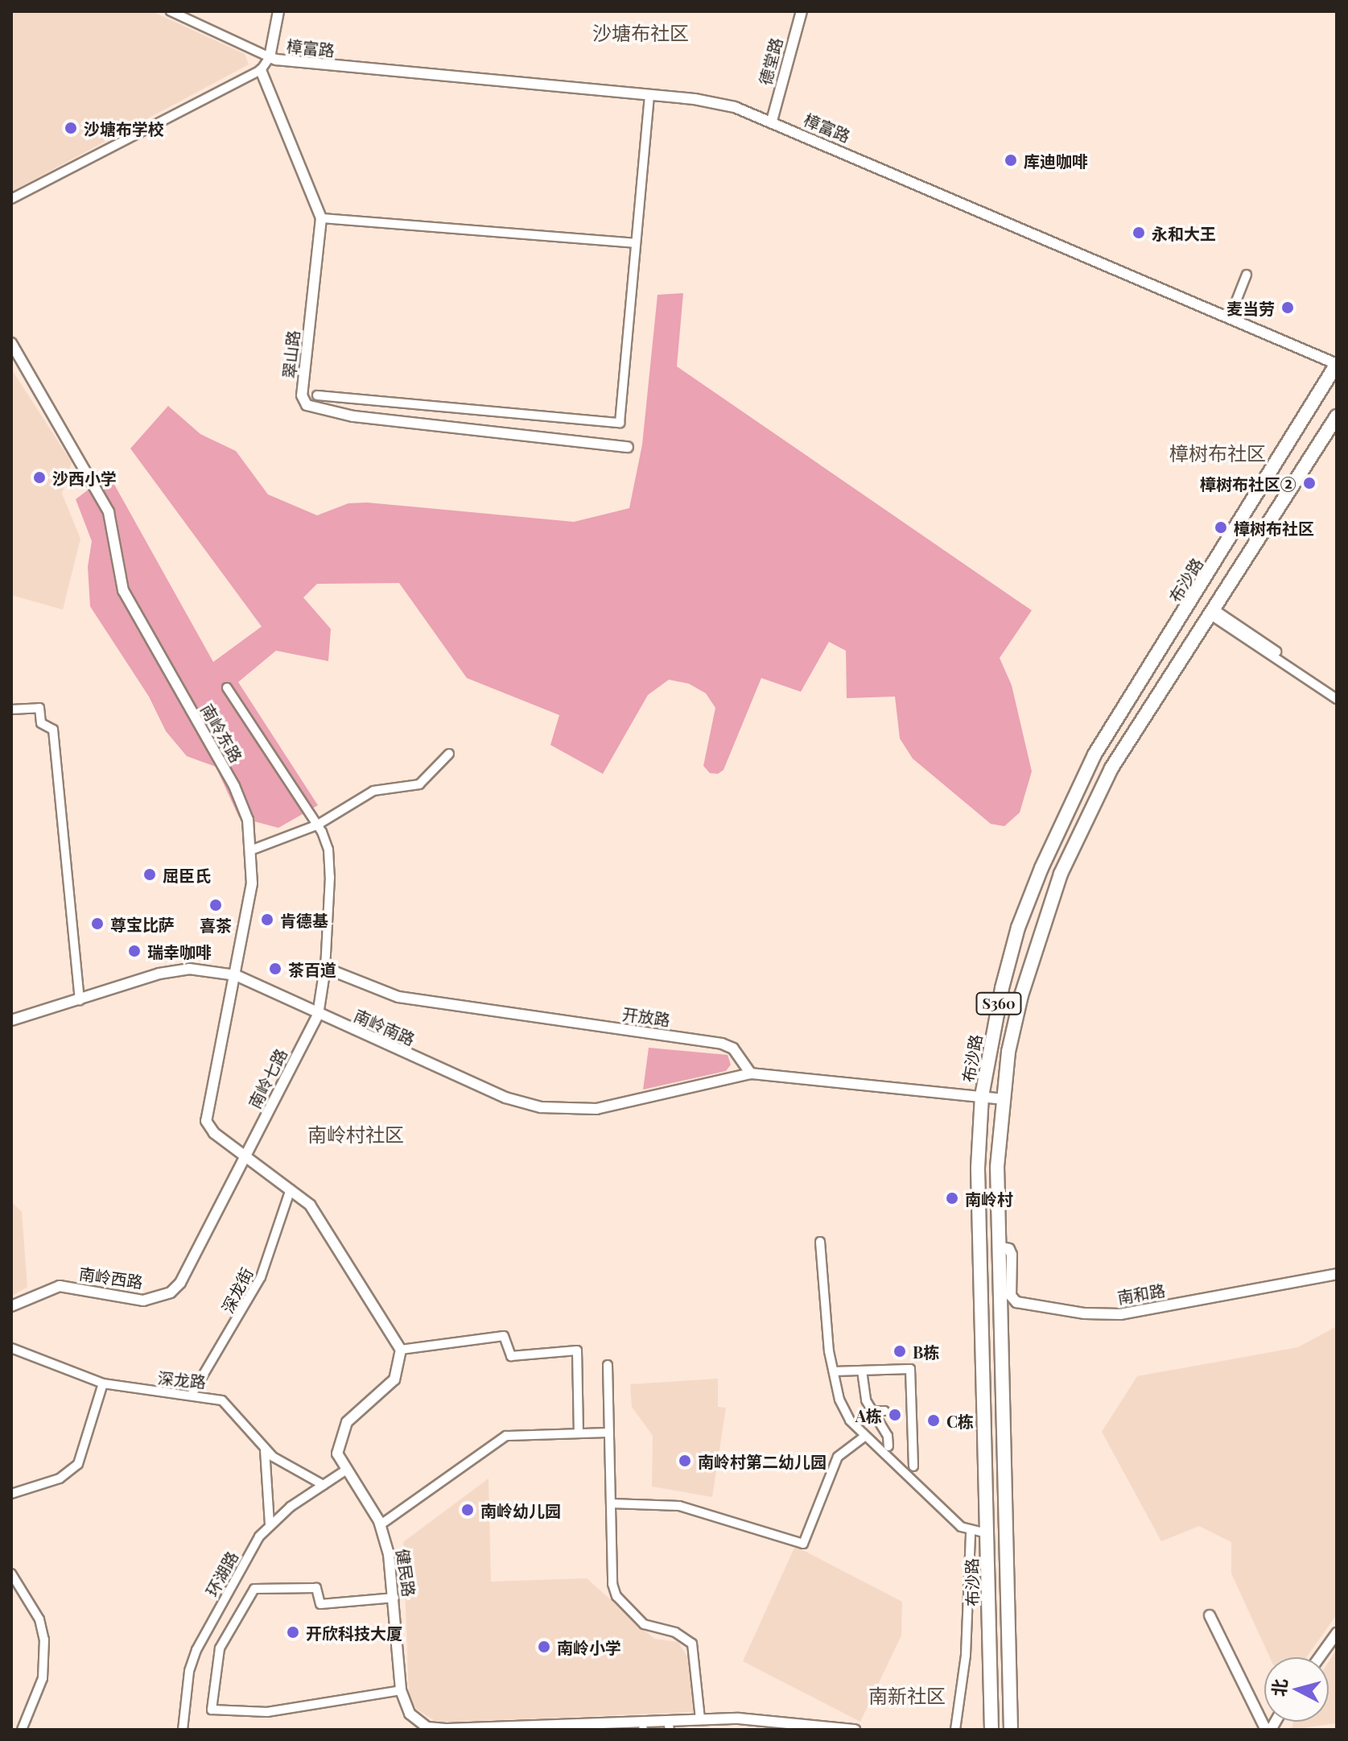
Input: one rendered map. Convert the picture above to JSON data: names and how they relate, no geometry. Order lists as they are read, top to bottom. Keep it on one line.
{"streets":{"main road":["布沙路","S360"],"street":["樟富路","德堂路","翠山路","南岭东路","开放路","南岭南路","南岭七路","南岭西路","深龙街","南和路","深龙路","健民路","环湖路"]},"crossings":[["樟富路","德堂路"],["樟富路","布沙路"],["南岭东路","南岭南路"],["南岭东路","南岭七路"],["南岭东路","南岭西路"],["S360","南和路"],["开放路","南岭南路"],["南岭南路","南岭七路"],["南岭七路","南岭西路"],["深龙街","深龙路"],["深龙路","环湖路"],["健民路","环湖路"]],"districts":["沙塘布社区","樟树布社区","南岭村社区","南新社区"],"places":["沙塘布学校","库迪咖啡","永和大王","麦当劳","沙西小学","樟树布社区②","樟树布社区","屈臣氏","喜茶","肯德基","尊宝比萨","瑞幸咖啡","茶百道","南岭村","B栋","A栋","C栋","南岭村第二幼儿园","南岭幼儿园","开欣科技大厦","南岭小学"],"north":"left"}
